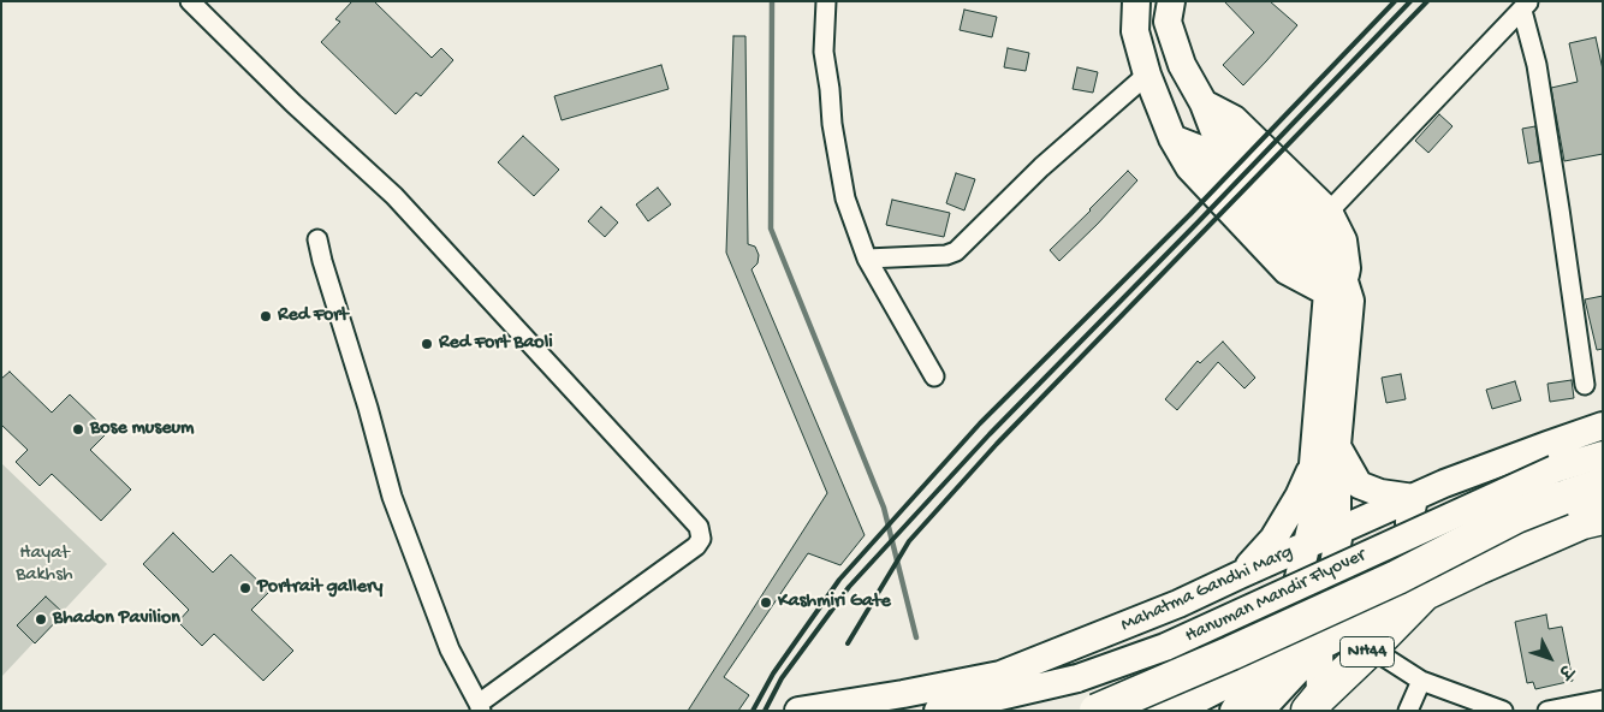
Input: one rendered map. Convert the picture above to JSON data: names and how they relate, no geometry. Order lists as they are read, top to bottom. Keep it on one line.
{"streets":{"highway":["Hanuman Mandir Flyover","NH44"],"street":["Mahatma Gandhi Marg"]},"parks":["Hayat Bakhsh"],"places":["Red Fort","Red Fort Baoli","Bose museum","Portrait gallery","Kashmiri Gate","Bhadon Pavilion"],"north":"bottom right"}
